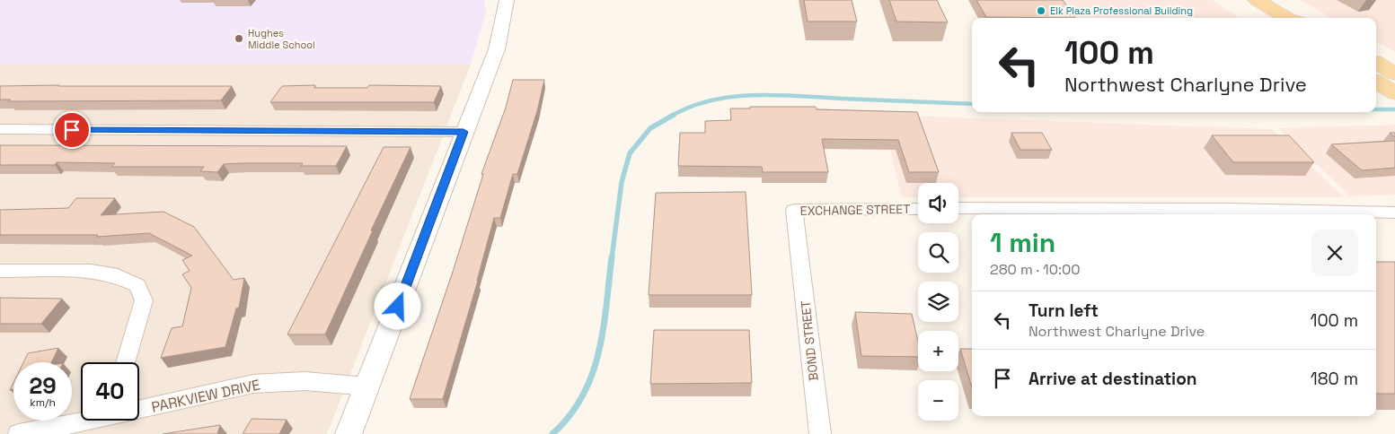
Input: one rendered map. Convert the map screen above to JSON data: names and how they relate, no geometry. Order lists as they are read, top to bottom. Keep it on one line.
{"streets":{"street":["EXCHANGE STREET","BOND STREET","PARKVIEW DRIVE"]},"crossings":[["EXCHANGE STREET","BOND STREET"]],"places":["Elk Plaza Professional Building","Hughes Middle School"],"page":{"turn":["100 m","Northwest Charlyne Drive"],"map_buttons":["+","−"],"heading":["1 min","280 m · 10:00"],"list":[{"name":"Turn left","note":"Northwest Charlyne Drive","value":"100 m"},{"name":"Arrive at destination","value":"180 m"}],"speed":"29 km/h","limit":"40"}}
